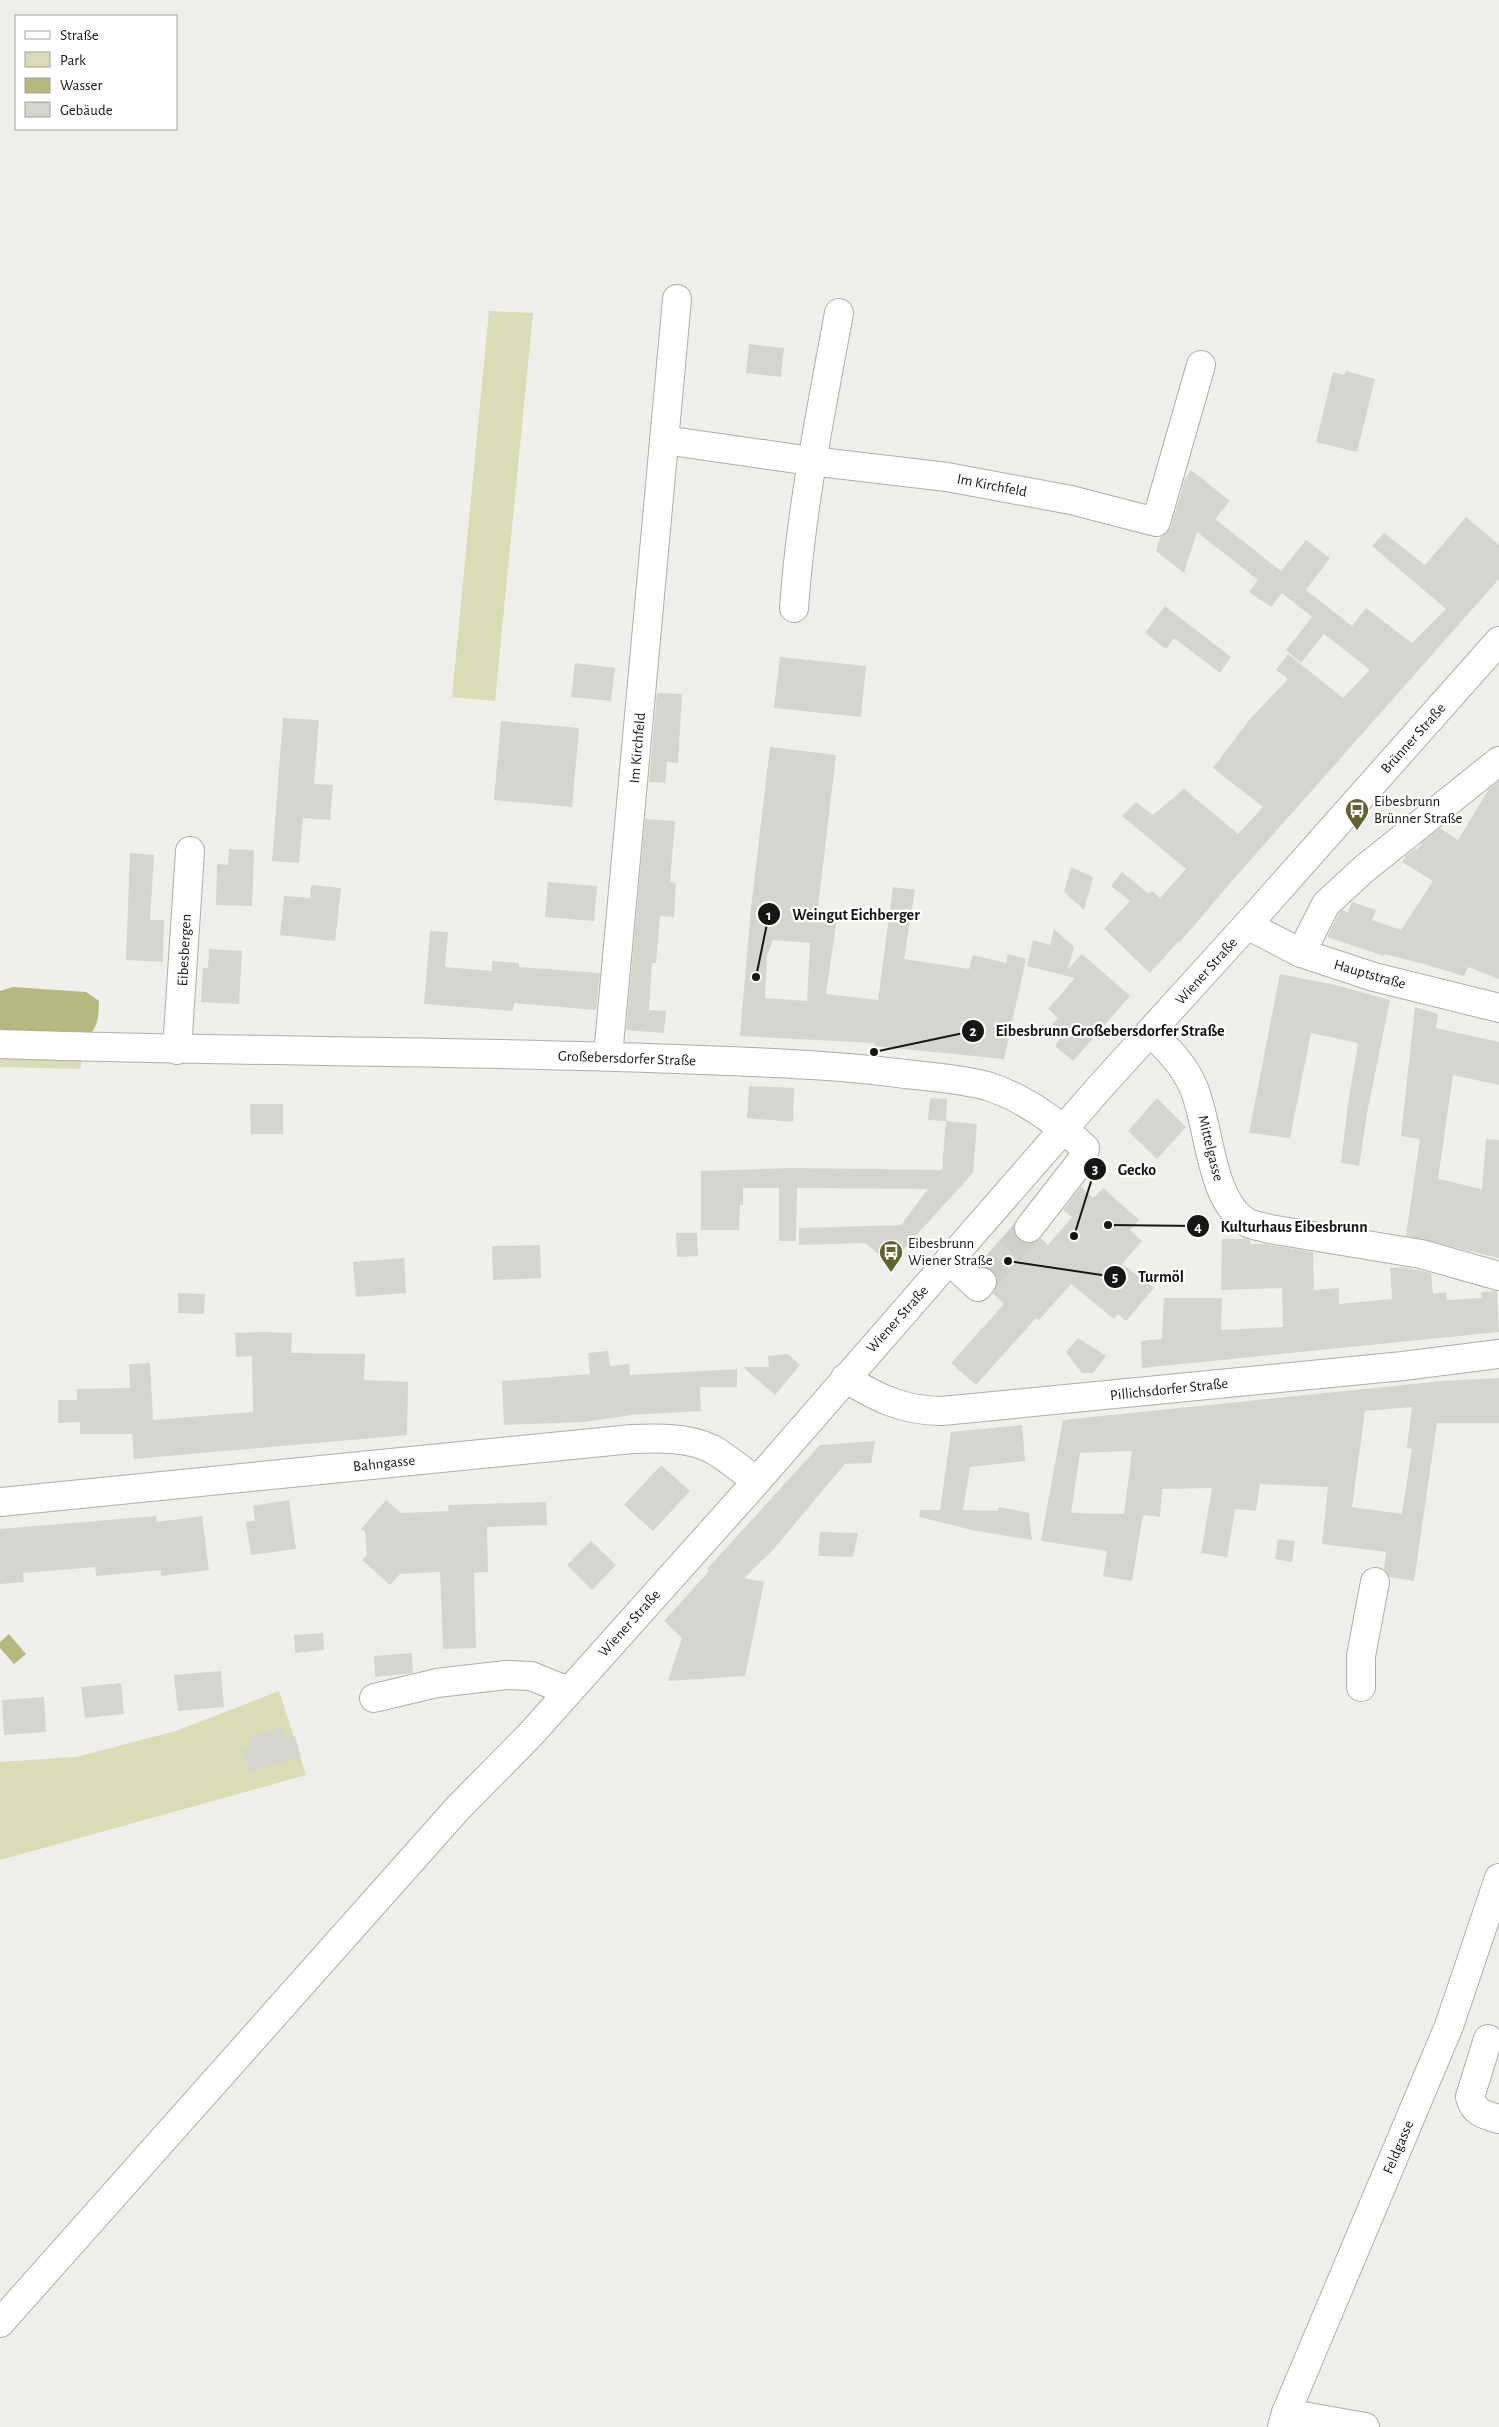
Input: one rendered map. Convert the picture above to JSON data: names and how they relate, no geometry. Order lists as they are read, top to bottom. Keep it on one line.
{"streets":{"street":["Im Kirchfeld","Brünner Straße","Eibesbergen","Wiener Straße","Hauptstraße","Großebersdorfer Straße","Mittelgasse","Pillichsdorfer Straße","Bahngasse","Feldgasse"]},"crossings":[["Im Kirchfeld","Großebersdorfer Straße"],["Brünner Straße","Wiener Straße"],["Brünner Straße","Hauptstraße"],["Eibesbergen","Großebersdorfer Straße"],["Wiener Straße","Hauptstraße"],["Wiener Straße","Großebersdorfer Straße"],["Wiener Straße","Mittelgasse"],["Wiener Straße","Pillichsdorfer Straße"],["Wiener Straße","Bahngasse"]],"places":{"bus stop":["Eibesbrunn Brünner Straße","Eibesbrunn Wiener Straße"],"other":["Weingut Eichberger","Eibesbrunn Großebersdorfer Straße","Kulturhaus Eibesbrunn","Gecko","Turmöl"]},"legend":["Straße","Park","Wasser","Gebäude"]}
